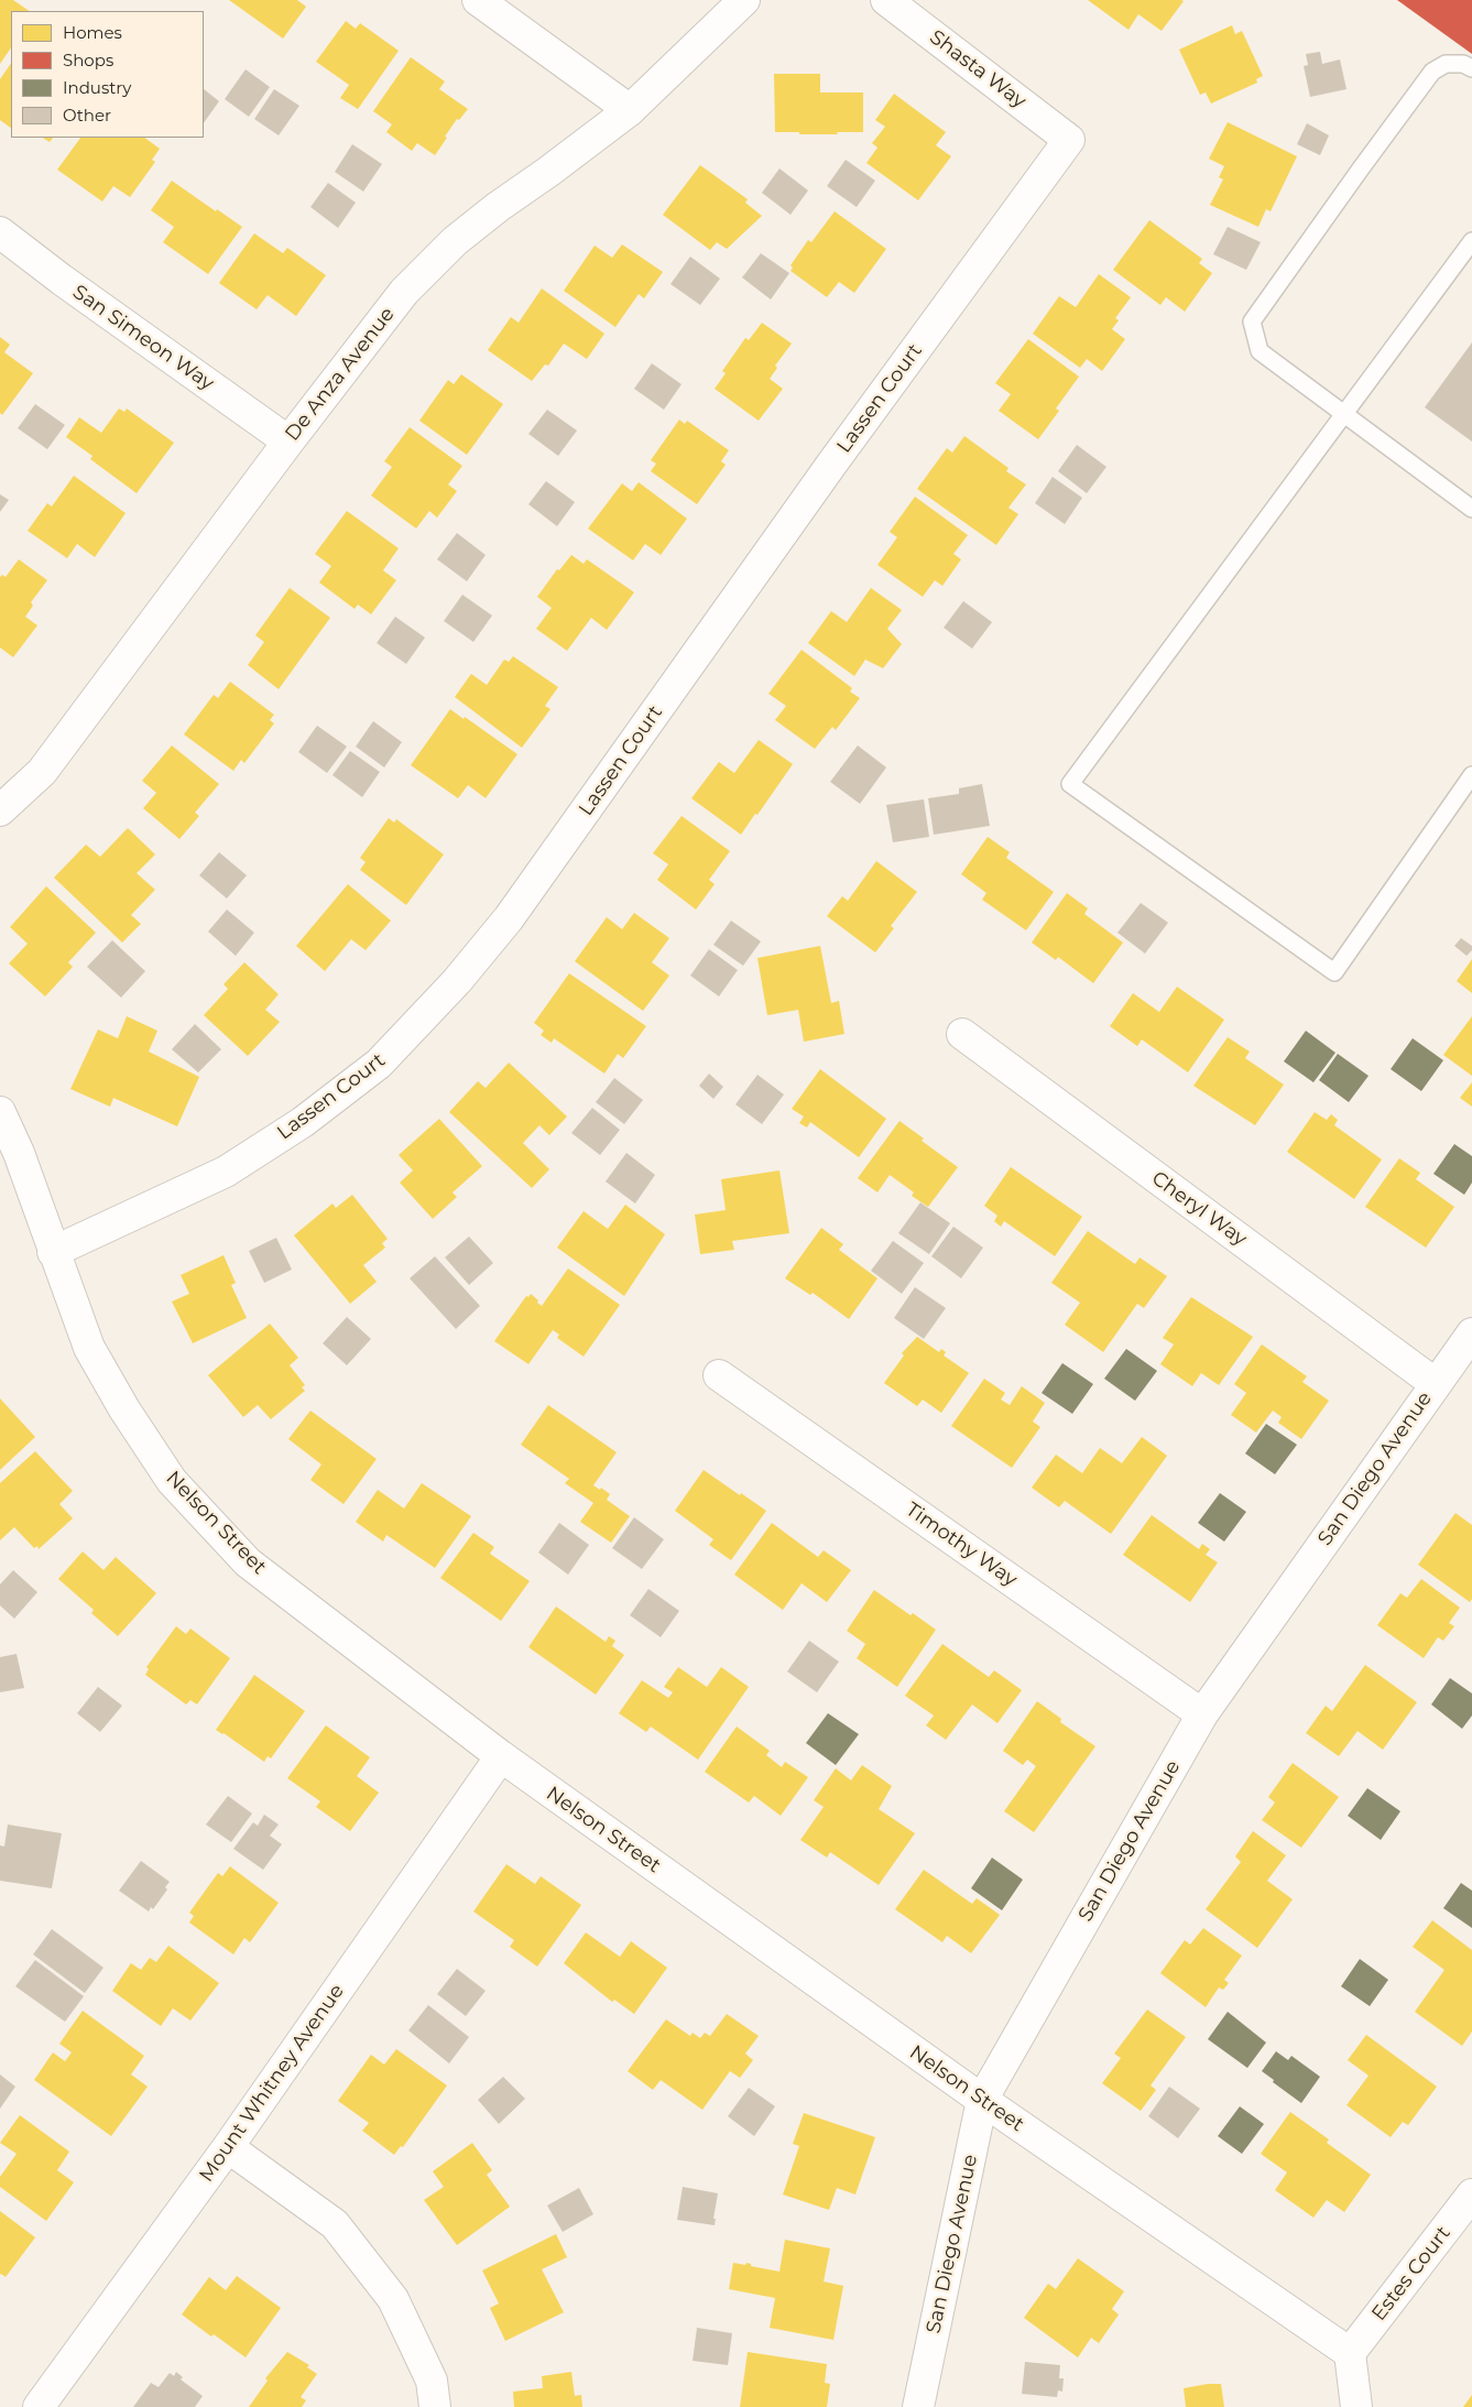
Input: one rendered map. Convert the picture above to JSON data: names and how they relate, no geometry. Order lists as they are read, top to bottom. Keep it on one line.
{"streets":{"street":["Shasta Way","San Simeon Way","De Anza Avenue","Lassen Court","Cheryl Way","San Diego Avenue","Nelson Street","Timothy Way","Mount Whitney Avenue","Estes Court"]},"crossings":[["Shasta Way","Lassen Court"],["San Simeon Way","De Anza Avenue"],["Lassen Court","Nelson Street"],["Cheryl Way","San Diego Avenue"],["San Diego Avenue","Nelson Street"],["San Diego Avenue","Timothy Way"],["Nelson Street","Mount Whitney Avenue"],["Nelson Street","Estes Court"]],"legend":["Homes","Shops","Industry","Other"]}
